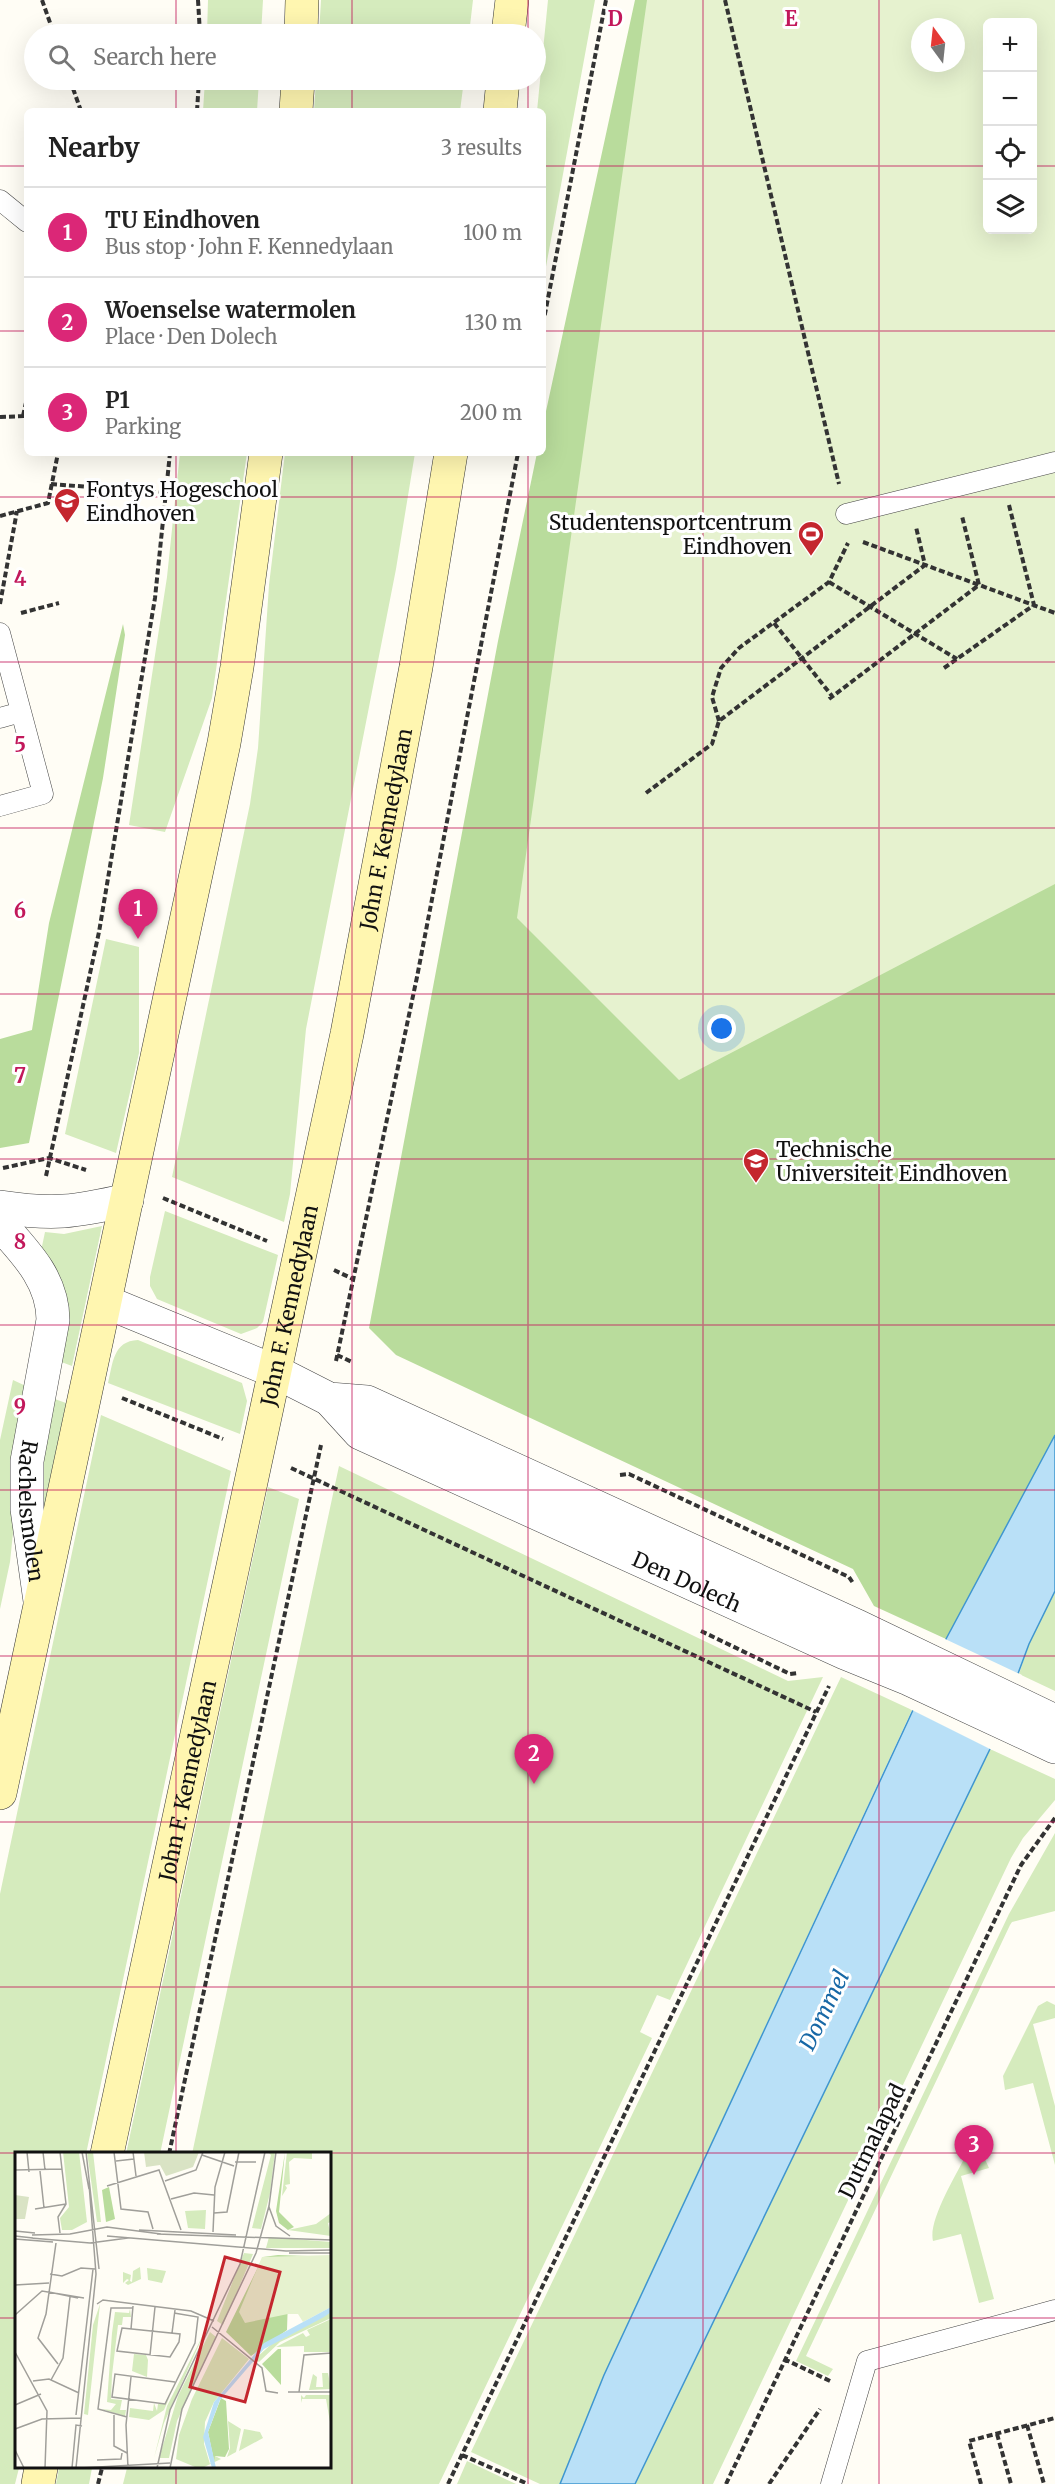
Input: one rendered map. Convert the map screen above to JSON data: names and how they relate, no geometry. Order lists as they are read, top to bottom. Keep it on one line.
{"streets":{"main road":["John F. Kennedylaan"],"street":["Rachelsmolen","Den Dolech"],"path":["Dutmalapad"]},"crossings":[["John F. Kennedylaan","Den Dolech"]],"water":["Dommel"],"places":{"school or university":["Fontys Hogeschool Eindhoven","Technische Universiteit Eindhoven"],"sports":["Studentensportcentrum Eindhoven"]},"north":"top","page":{"map_buttons":["+","−"],"search":"Search here","heading":["Nearby","3 results"],"list":[{"mark":"1","name":"TU Eindhoven","note":"Bus stop · John F. Kennedylaan","value":"100 m"},{"mark":"2","name":"Woenselse watermolen","note":"Place · Den Dolech","value":"130 m"},{"mark":"3","name":"P1","note":"Parking","value":"200 m"}],"pins":["1","2","3"]},"grid":{"columns":["D","E"],"rows":["4","5","6","7","8","9"]}}
